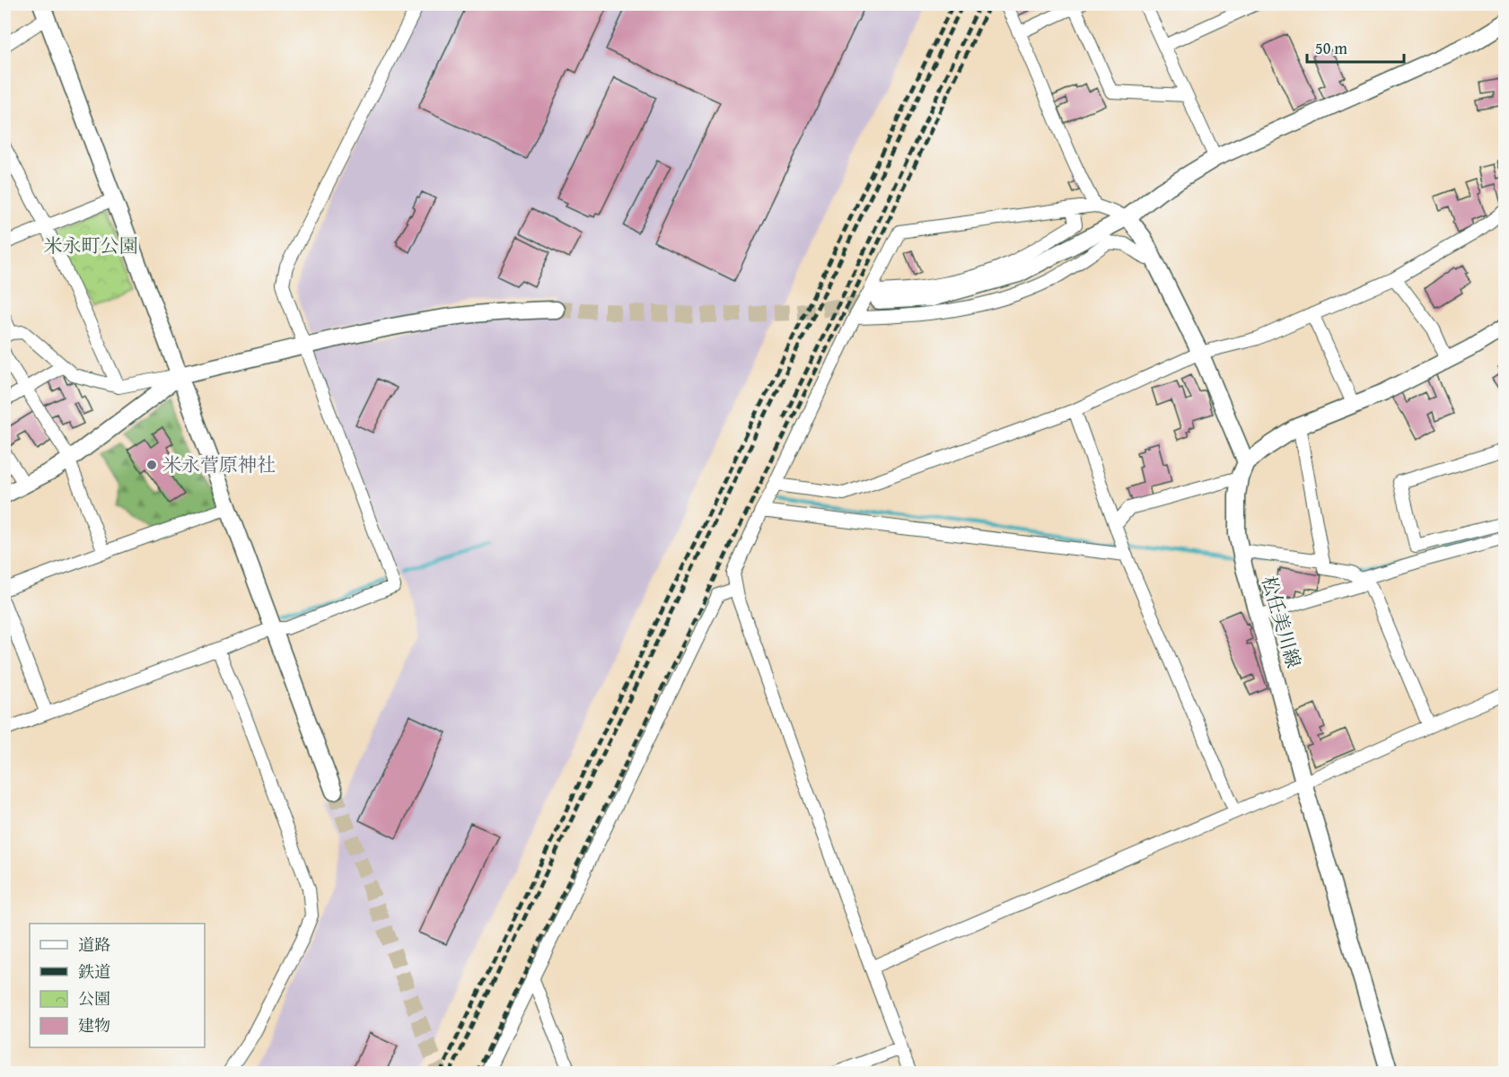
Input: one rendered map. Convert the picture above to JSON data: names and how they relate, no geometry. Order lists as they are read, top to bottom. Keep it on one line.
{"streets":{"street":["松任美川線"]},"parks":["米永町公園"],"places":["米永菅原神社"],"legend":["道路","鉄道","公園","建物"],"scale_bar":"50 m"}
